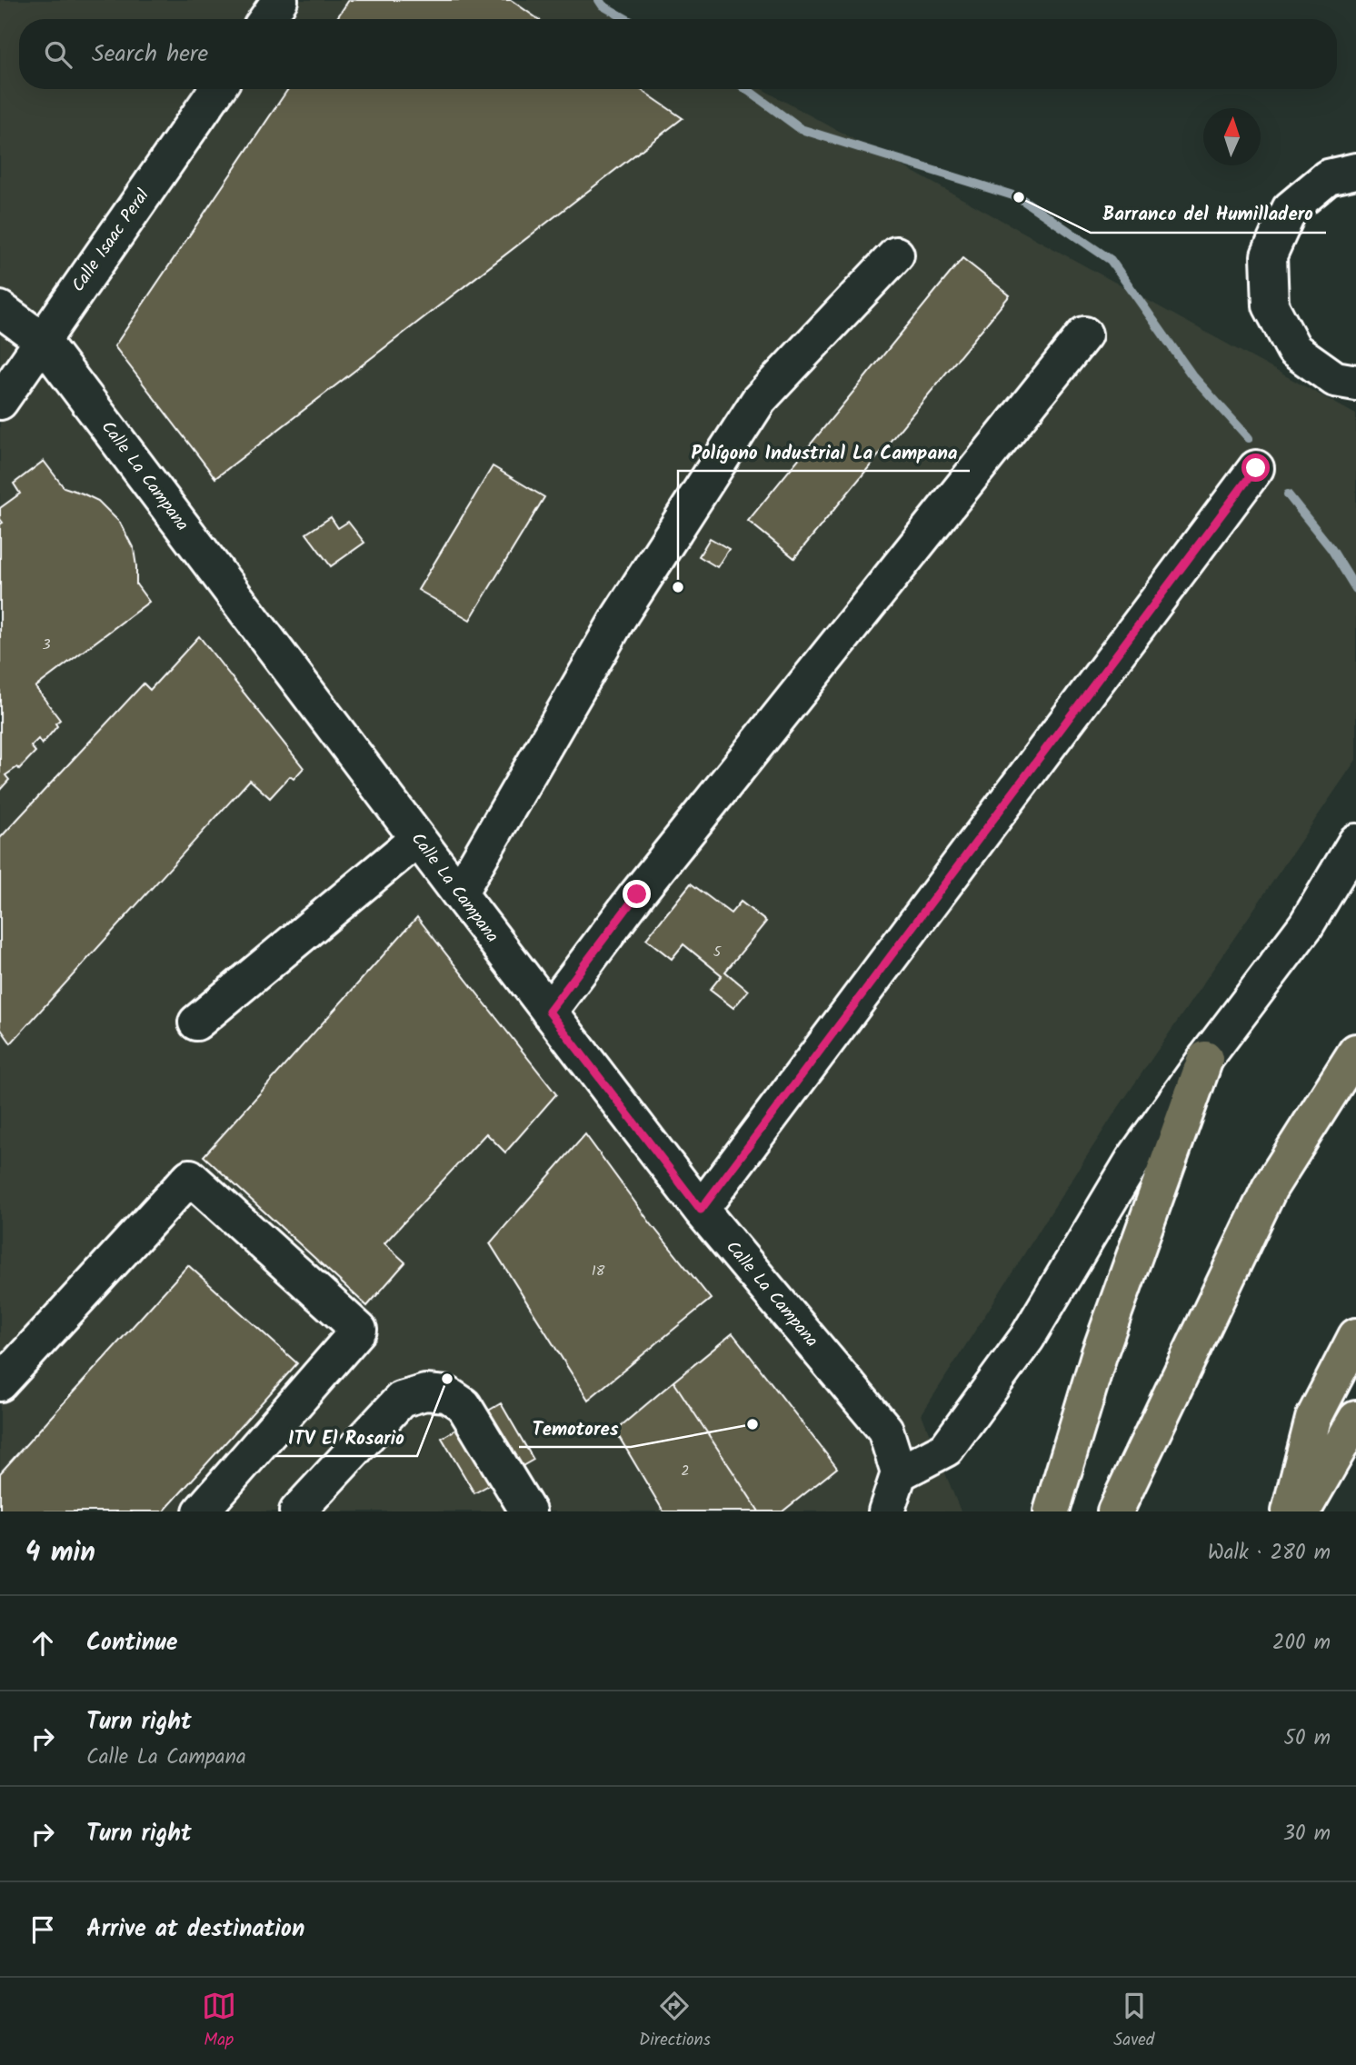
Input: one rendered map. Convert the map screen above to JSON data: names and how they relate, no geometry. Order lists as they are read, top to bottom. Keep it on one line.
{"streets":{"street":["Calle Isaac Peral","Calle La Campana"]},"crossings":[["Calle Isaac Peral","Calle La Campana"]],"places":["Barranco del Humilladero","Polígono Industrial La Campana","ITV El Rosario","Temotores"],"house_numbers":["3","5","18","2"],"north":"top","page":{"search":"Search here","heading":["4 min","Walk · 280 m"],"list":[["Continue","200 m"],["Turn right","Calle La Campana","50 m"],["Turn right","30 m"],"Arrive at destination"],"nav":["Map","Directions","Saved"]}}
